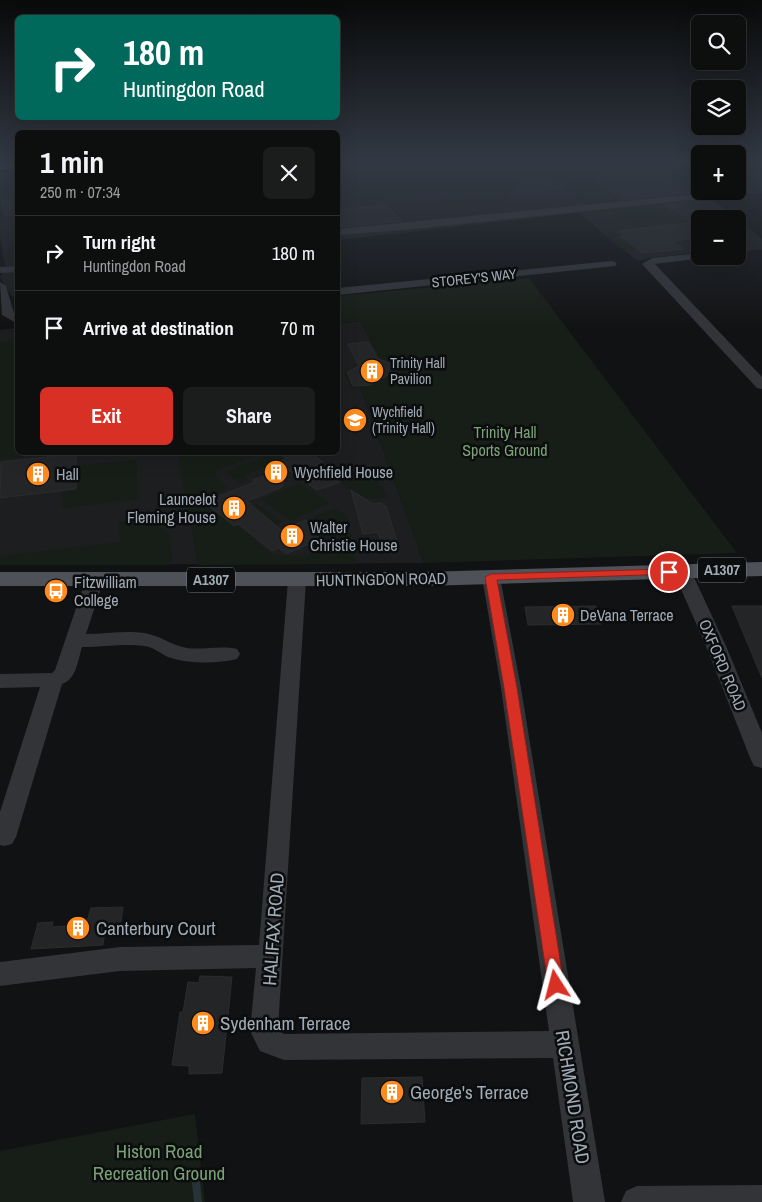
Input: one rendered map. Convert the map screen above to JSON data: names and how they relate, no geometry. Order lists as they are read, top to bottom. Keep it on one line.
{"streets":{"main road":["A1307","HUNTINGDON ROAD"],"street":["STOREY'S WAY","OXFORD ROAD","HALIFAX ROAD","RICHMOND ROAD"]},"crossings":[["HUNTINGDON ROAD","OXFORD ROAD"],["HUNTINGDON ROAD","HALIFAX ROAD"],["HUNTINGDON ROAD","RICHMOND ROAD"],["HALIFAX ROAD","RICHMOND ROAD"]],"parks":["Trinity Hall Sports Ground","Histon Road Recreation Ground"],"places":{"building":["Trinity Hall Pavilion","Wychfield House","Hall","Launcelot Fleming House","Walter Christie House","DeVana Terrace","Canterbury Court","Sydenham Terrace","George's Terrace"],"school or university":["Wychfield (Trinity Hall)"],"bus stop":["Fitzwilliam College"]},"page":{"map_buttons":["+","−"],"turn":["180 m","Huntingdon Road"],"heading":["1 min","250 m · 07:34"],"list":[{"name":"Turn right","note":"Huntingdon Road","value":"180 m"},{"name":"Arrive at destination","value":"70 m"}],"buttons":["Exit","Share"]}}
